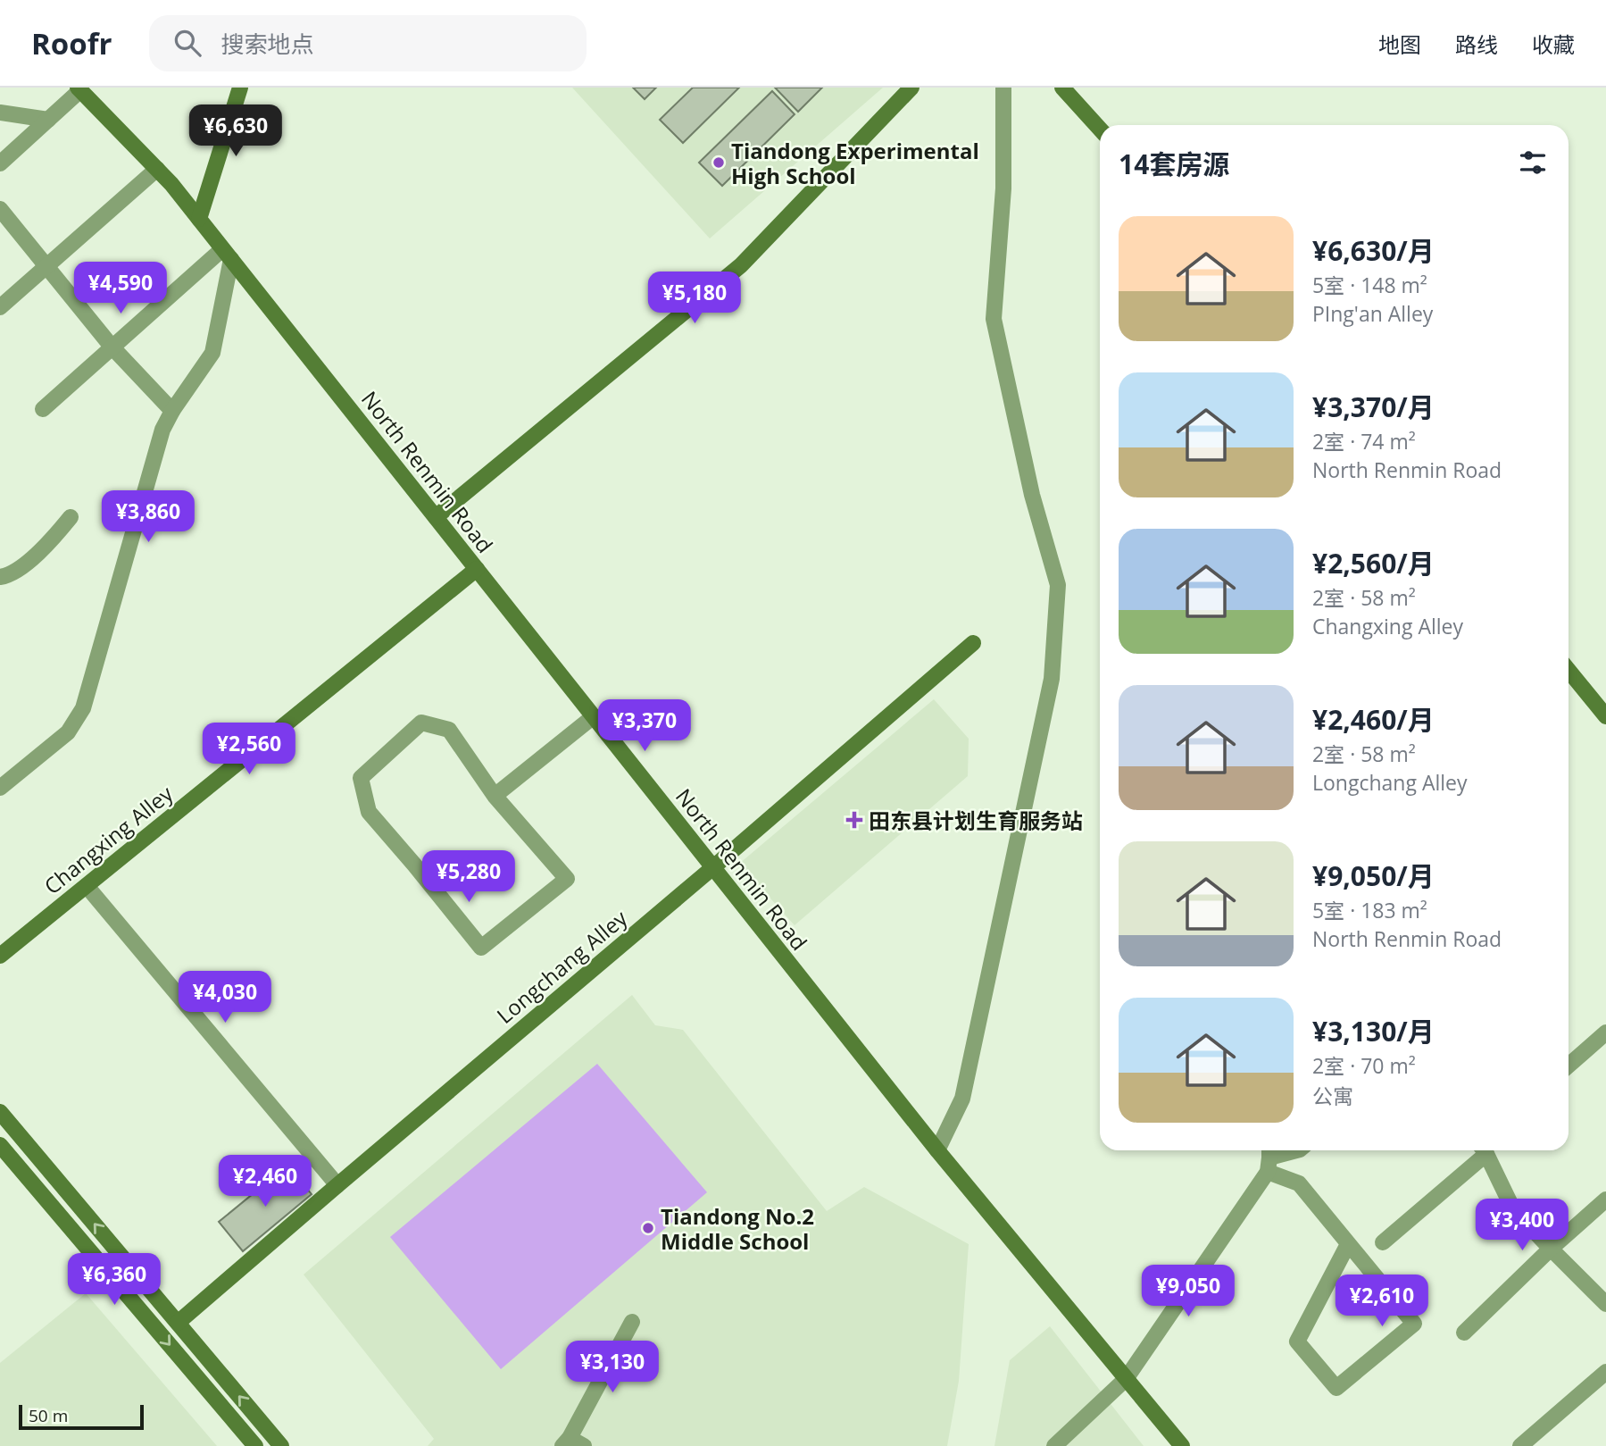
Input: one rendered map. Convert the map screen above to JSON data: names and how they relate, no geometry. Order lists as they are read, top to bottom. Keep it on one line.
{"streets":{"main road":["North Renmin Road","Changxing Alley","Longchang Alley"]},"crossings":[["North Renmin Road","Changxing Alley"],["North Renmin Road","Longchang Alley"]],"places":{"other":["Tiandong Experimental High School","Tiandong No.2 Middle School"],"health":["田东县计划生育服务站"]},"scale_bar":"50 m","page":{"header":"Roofr","search":"搜索地点","nav":["地图","路线","收藏"],"price":["¥6,630","¥4,590","¥5,180","¥3,860","¥3,370","¥2,560","¥5,280","¥4,030","¥2,460","¥3,400","¥6,360","¥9,050","¥2,610","¥3,130"],"heading":"14套房源","list":[{"name":"¥6,630/月","note":"5室 · 148 m² · PIng'an Alley"},{"name":"¥3,370/月","note":"2室 · 74 m² · North Renmin Road"},{"name":"¥2,560/月","note":"2室 · 58 m² · Changxing Alley"},{"name":"¥2,460/月","note":"2室 · 58 m² · Longchang Alley"},{"name":"¥9,050/月","note":"5室 · 183 m² · North Renmin Road"},{"name":"¥3,130/月","note":"2室 · 70 m² · 公寓"}],"scale":"50 m"}}
